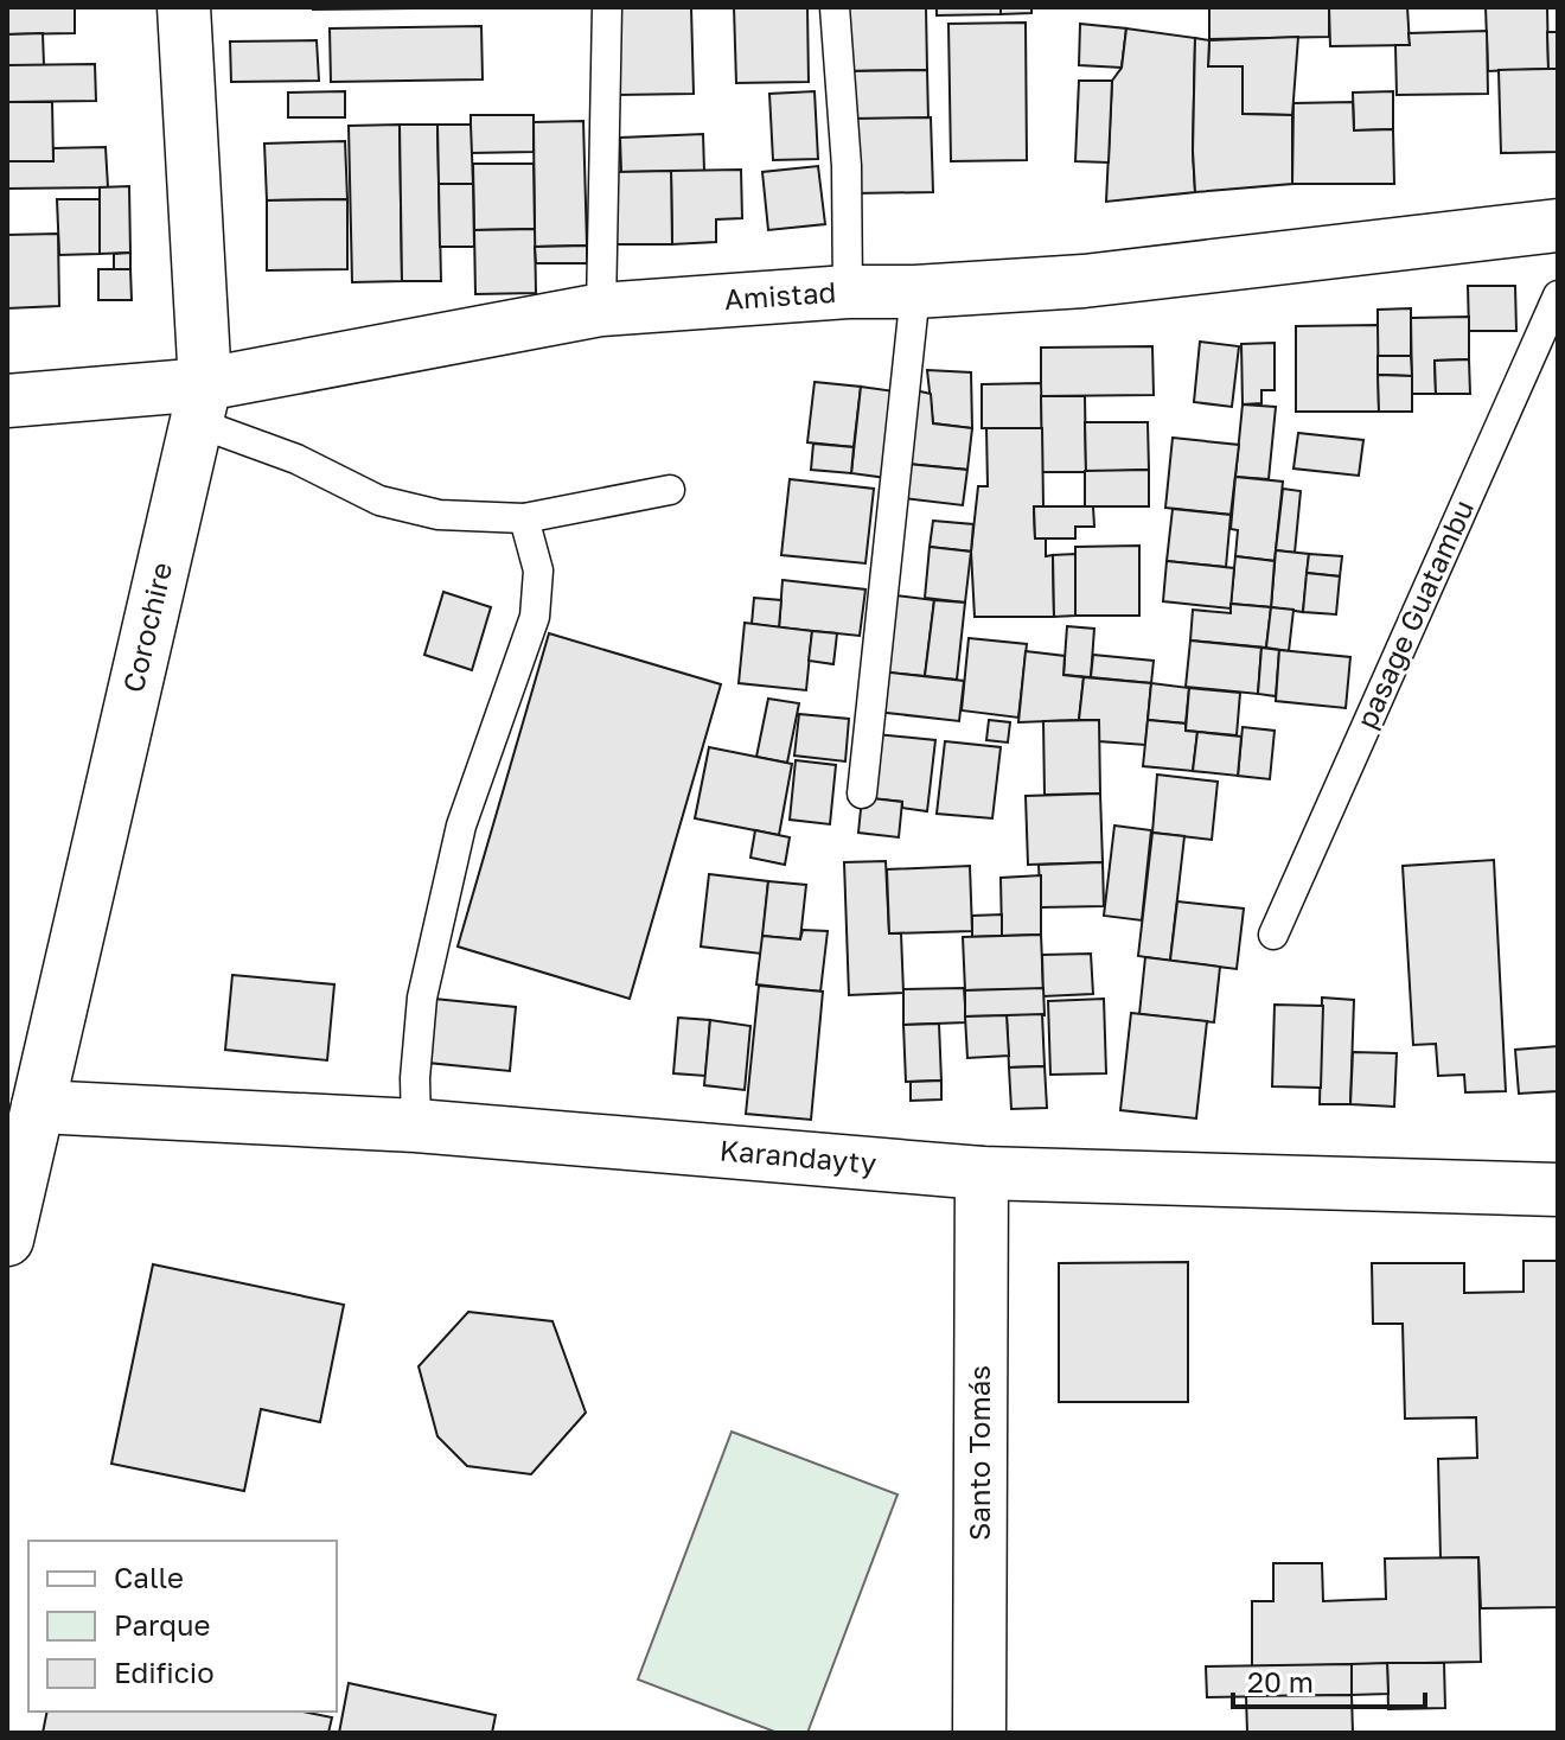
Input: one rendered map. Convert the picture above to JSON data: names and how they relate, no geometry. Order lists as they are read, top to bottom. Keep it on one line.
{"streets":{"street":["Amistad","Corochire","Karandayty","Santo Tomás"],"lane":["pasage Guatambu"]},"crossings":[["Amistad","Corochire"],["Corochire","Karandayty"],["Karandayty","Santo Tomás"]],"legend":["Calle","Parque","Edificio"],"scale_bar":"20 m"}
